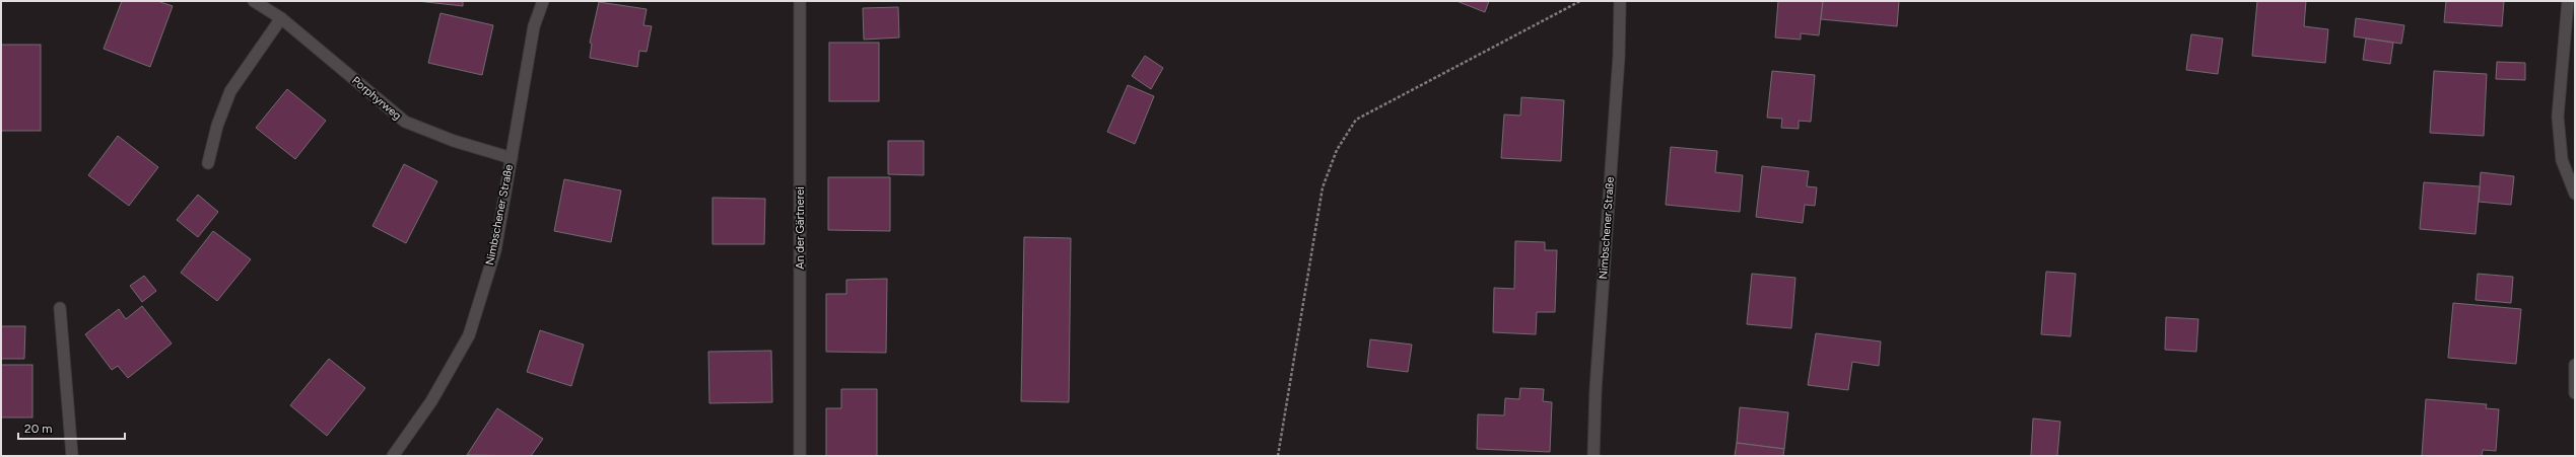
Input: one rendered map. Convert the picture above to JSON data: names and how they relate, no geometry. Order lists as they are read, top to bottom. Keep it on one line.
{"streets":{"street":["Porphyrweg","Nimbschener Straße","An der Gärtnerei"]},"crossings":[["Porphyrweg","Nimbschener Straße"]],"scale_bar":"20 m"}
